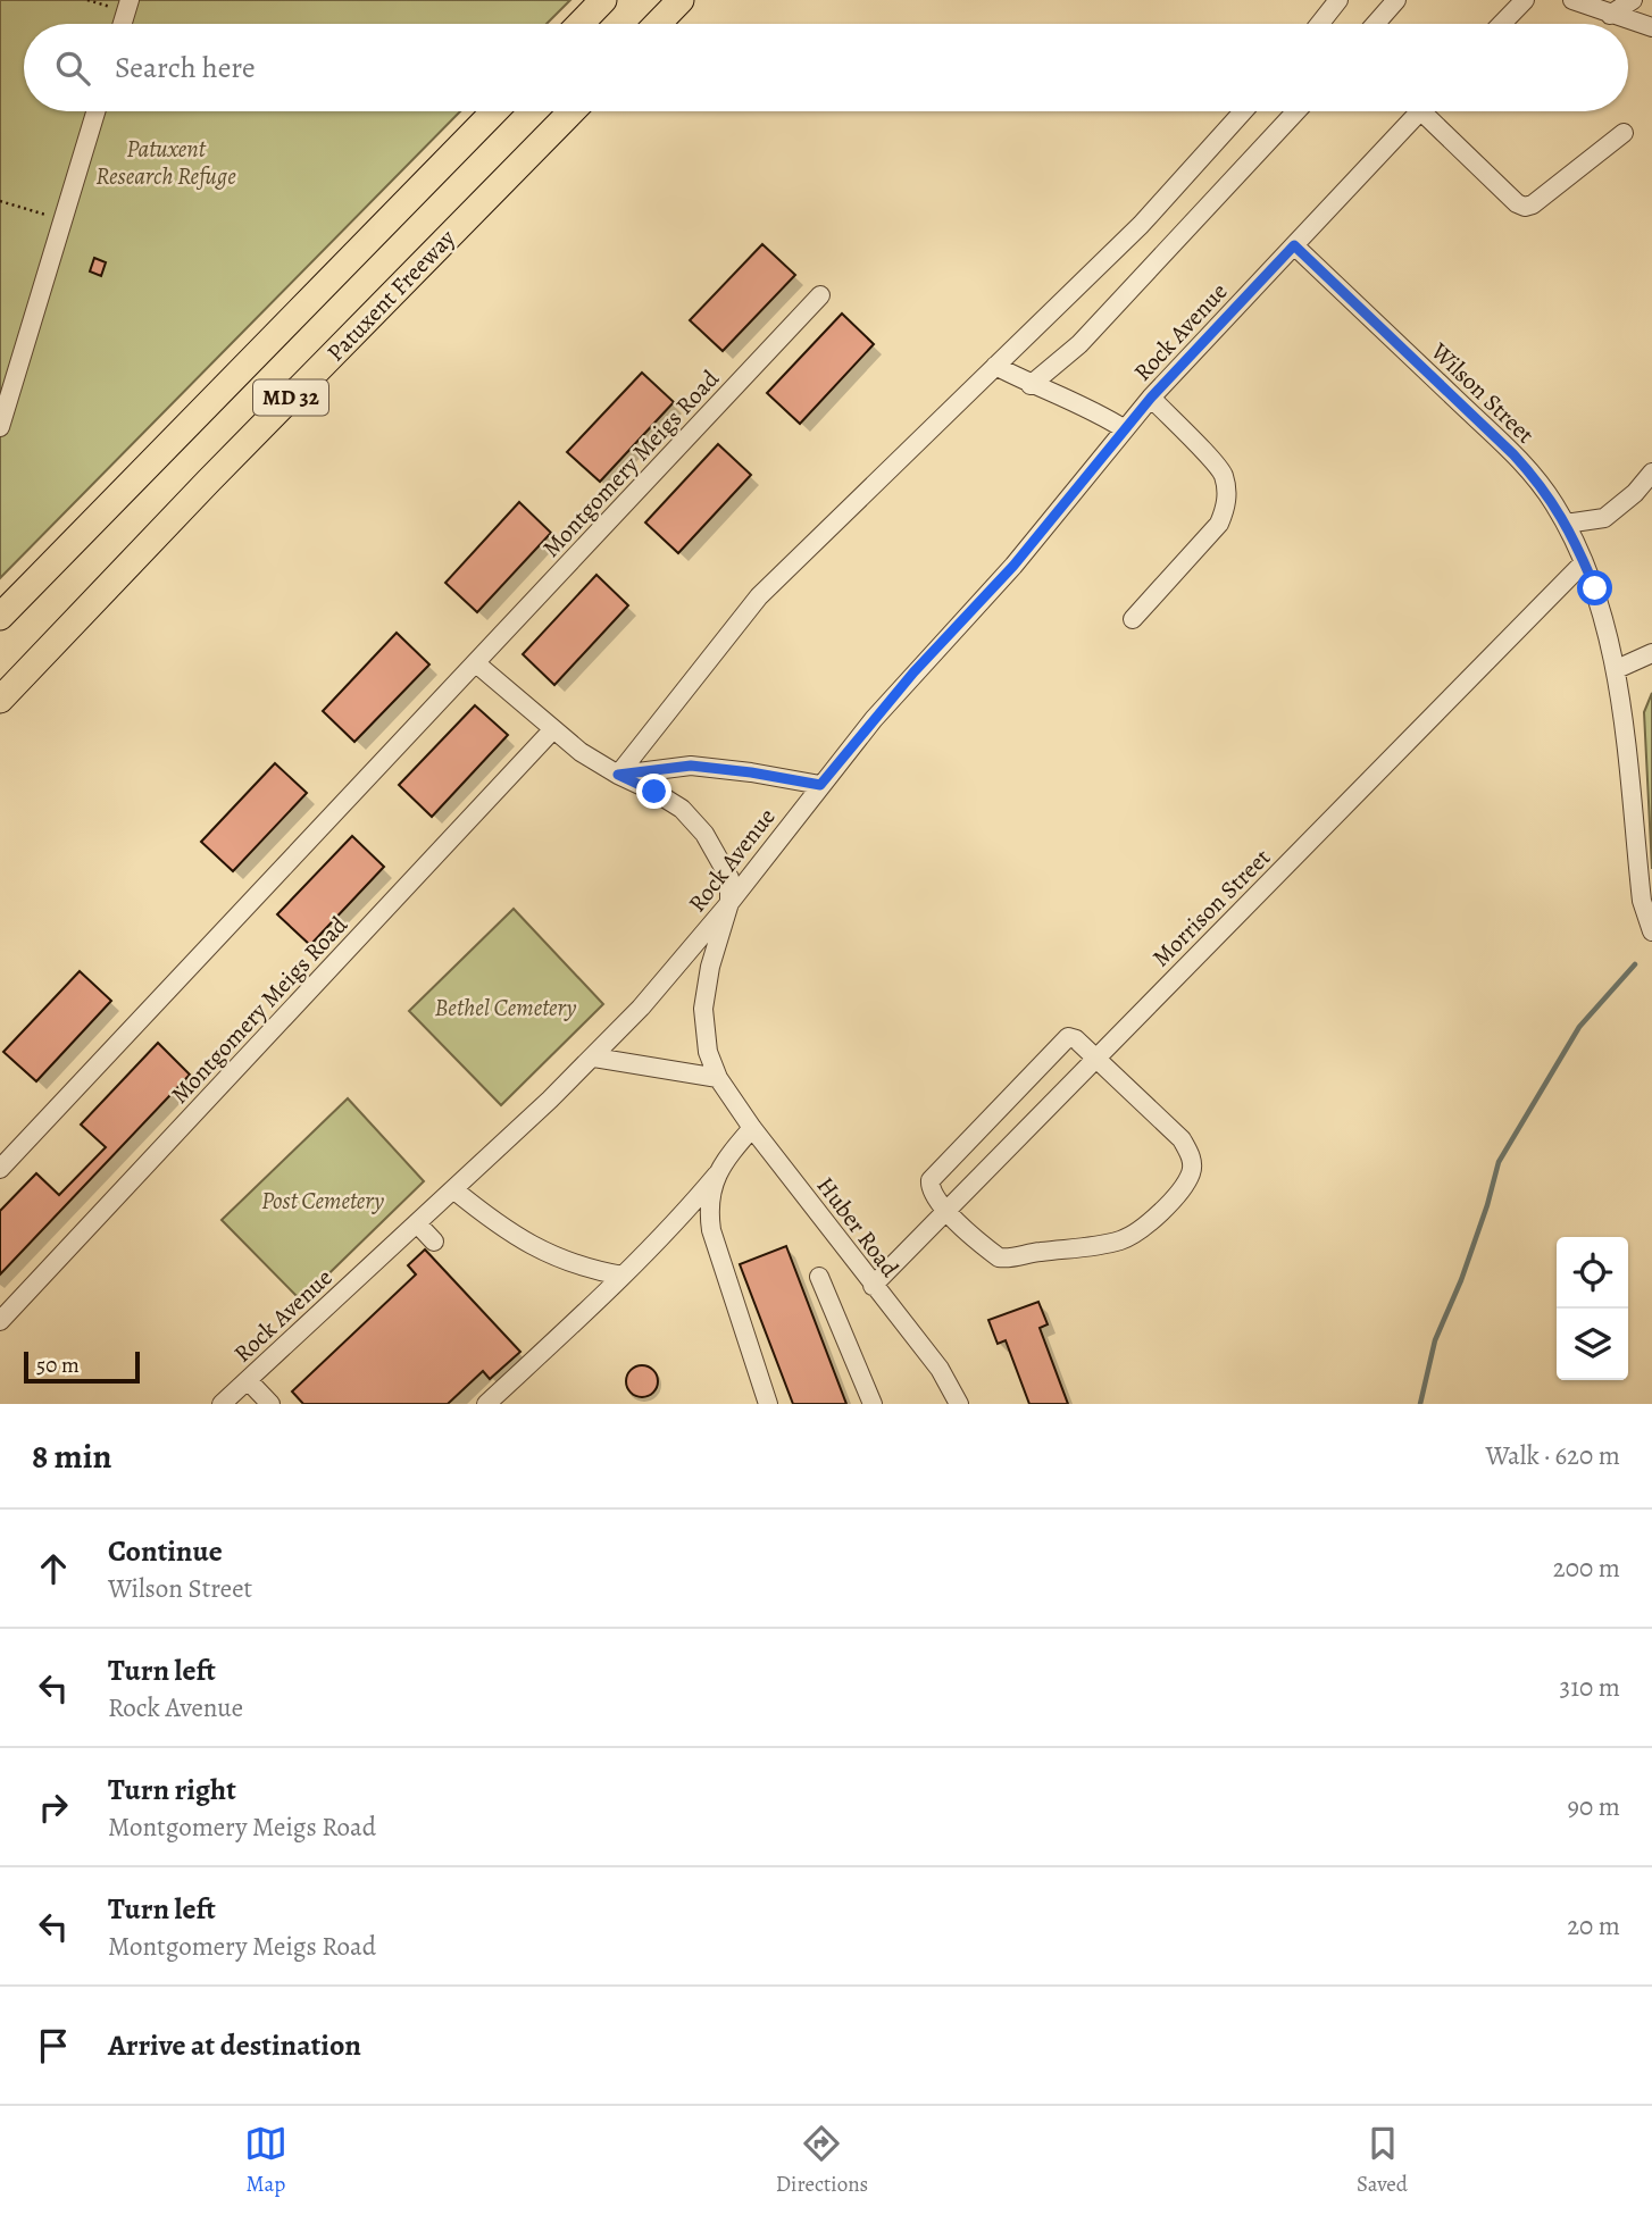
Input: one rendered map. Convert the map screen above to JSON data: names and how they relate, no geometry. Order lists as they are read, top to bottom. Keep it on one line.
{"streets":{"highway":["Patuxent Freeway","MD 32"],"street":["Rock Avenue","Wilson Street","Montgomery Meigs Road","Morrison Street","Huber Road"]},"crossings":[["Rock Avenue","Wilson Street"],["Rock Avenue","Huber Road"],["Wilson Street","Morrison Street"],["Morrison Street","Huber Road"]],"parks":["Patuxent Research Refuge","Bethel Cemetery","Post Cemetery"],"scale_bar":"50 m","page":{"search":"Search here","scale":"50 m","heading":["8 min","Walk · 620 m"],"list":[["Continue","Wilson Street","200 m"],["Turn left","Rock Avenue","310 m"],["Turn right","Montgomery Meigs Road","90 m"],["Turn left","Montgomery Meigs Road","20 m"],"Arrive at destination"],"nav":["Map","Directions","Saved"]}}
